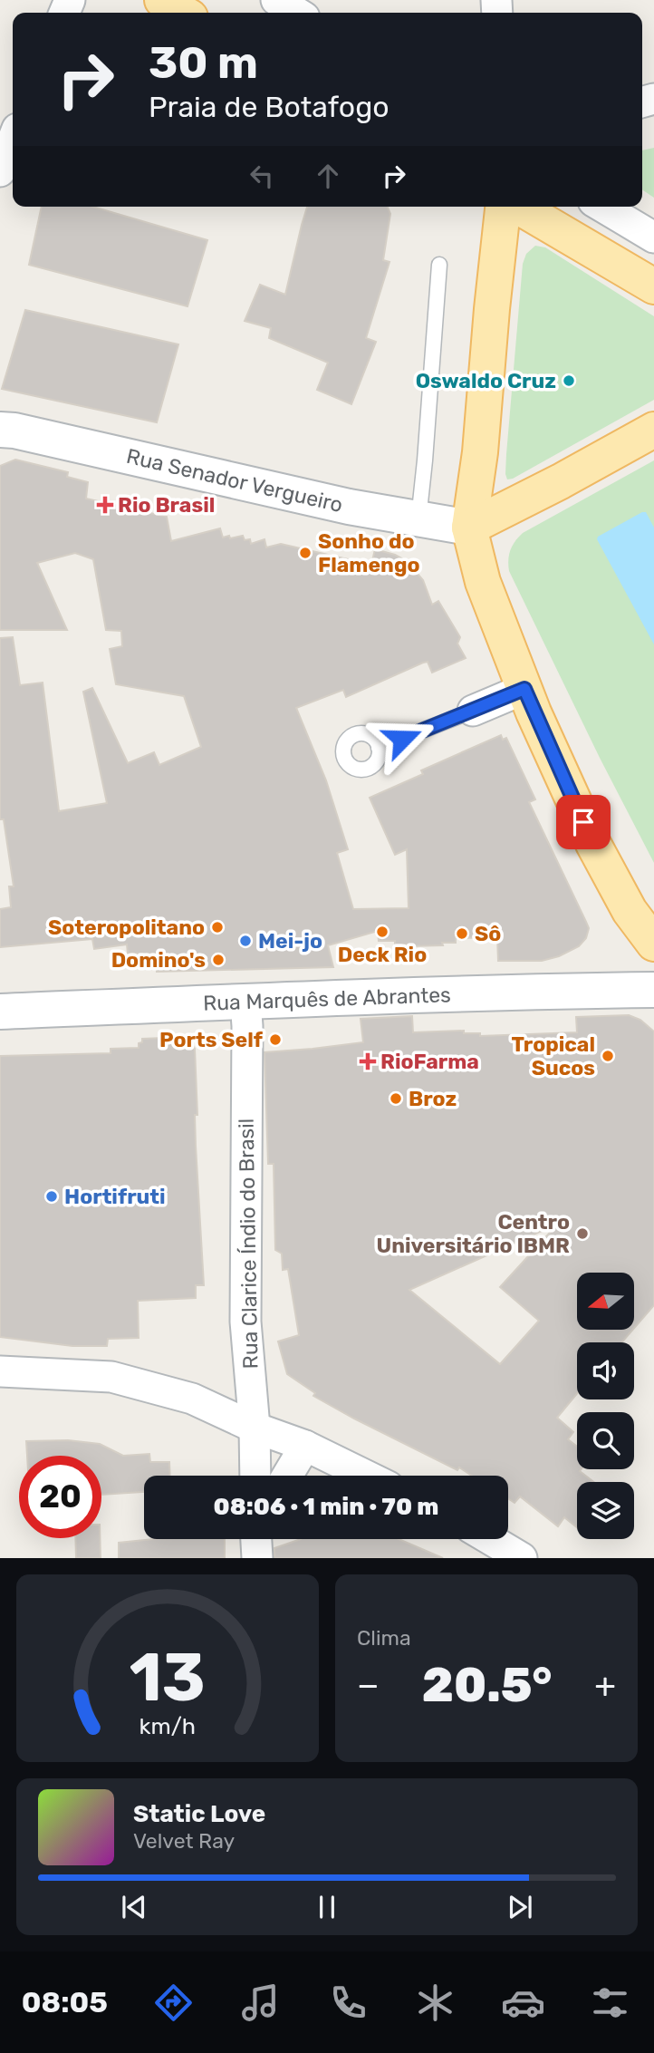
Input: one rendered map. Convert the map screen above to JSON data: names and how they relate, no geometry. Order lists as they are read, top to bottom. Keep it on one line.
{"streets":{"street":["Rua Senador Vergueiro","Rua Marquês de Abrantes","Rua Clarice Índio do Brasil"]},"crossings":[["Rua Marquês de Abrantes","Rua Clarice Índio do Brasil"]],"places":{"other":["Oswaldo Cruz","Sonho do Flamengo","Soteropolitano","Deck Rio","Sô","Mei-jo","Domino's","Ports Self","Tropical Sucos","Broz","Hortifruti","Centro Universitário IBMR"],"health":["Rio Brasil","RioFarma"]},"north":"left","page":{"turn":["30 m","Praia de Botafogo"],"limit":"20","trip":"08:06 · 1 min · 70 m","tile":"Clima","heat":["−","20.5°","+"],"song":["Static Love","Velvet Ray"],"tabs":"08:05","gauge":["13","km/h"]}}
